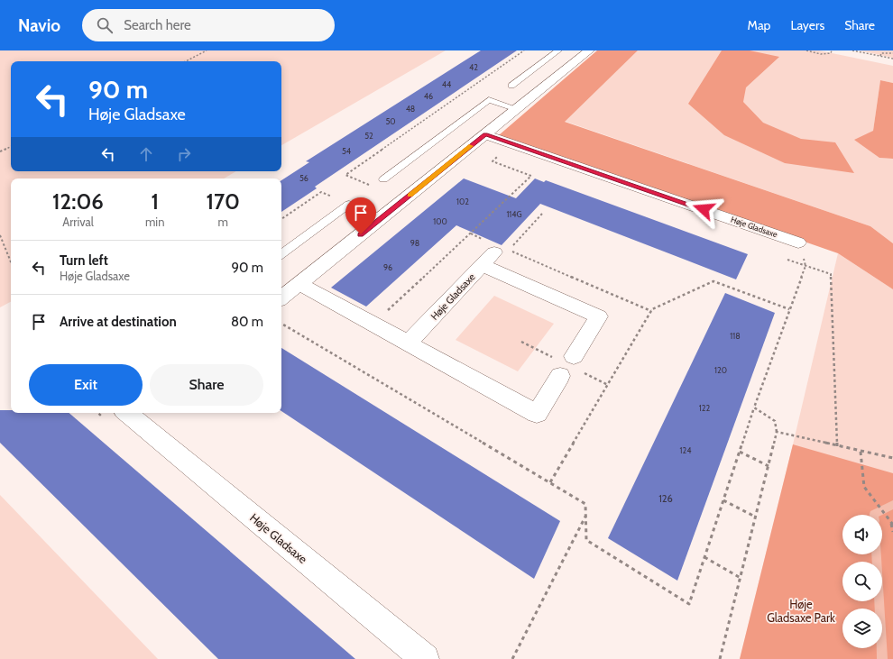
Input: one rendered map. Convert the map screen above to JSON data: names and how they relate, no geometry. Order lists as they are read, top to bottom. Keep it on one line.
{"streets":{"street":["Høje Gladsaxe"]},"parks":["Høje Gladsaxe Park"],"house_numbers":["42","44","46","48","50","52","54","56","102","114G","100","98","96","118","120","122","124","126"],"page":{"header":"Navio","search":"Search here","nav":["Map","Layers","Share"],"turn":["90 m","Høje Gladsaxe"],"eta":["12:06","Arrival","1","min","170","m"],"list":[{"name":"Turn left","note":"Høje Gladsaxe","value":"90 m"},{"name":"Arrive at destination","value":"80 m"}],"buttons":["Exit","Share"]}}
